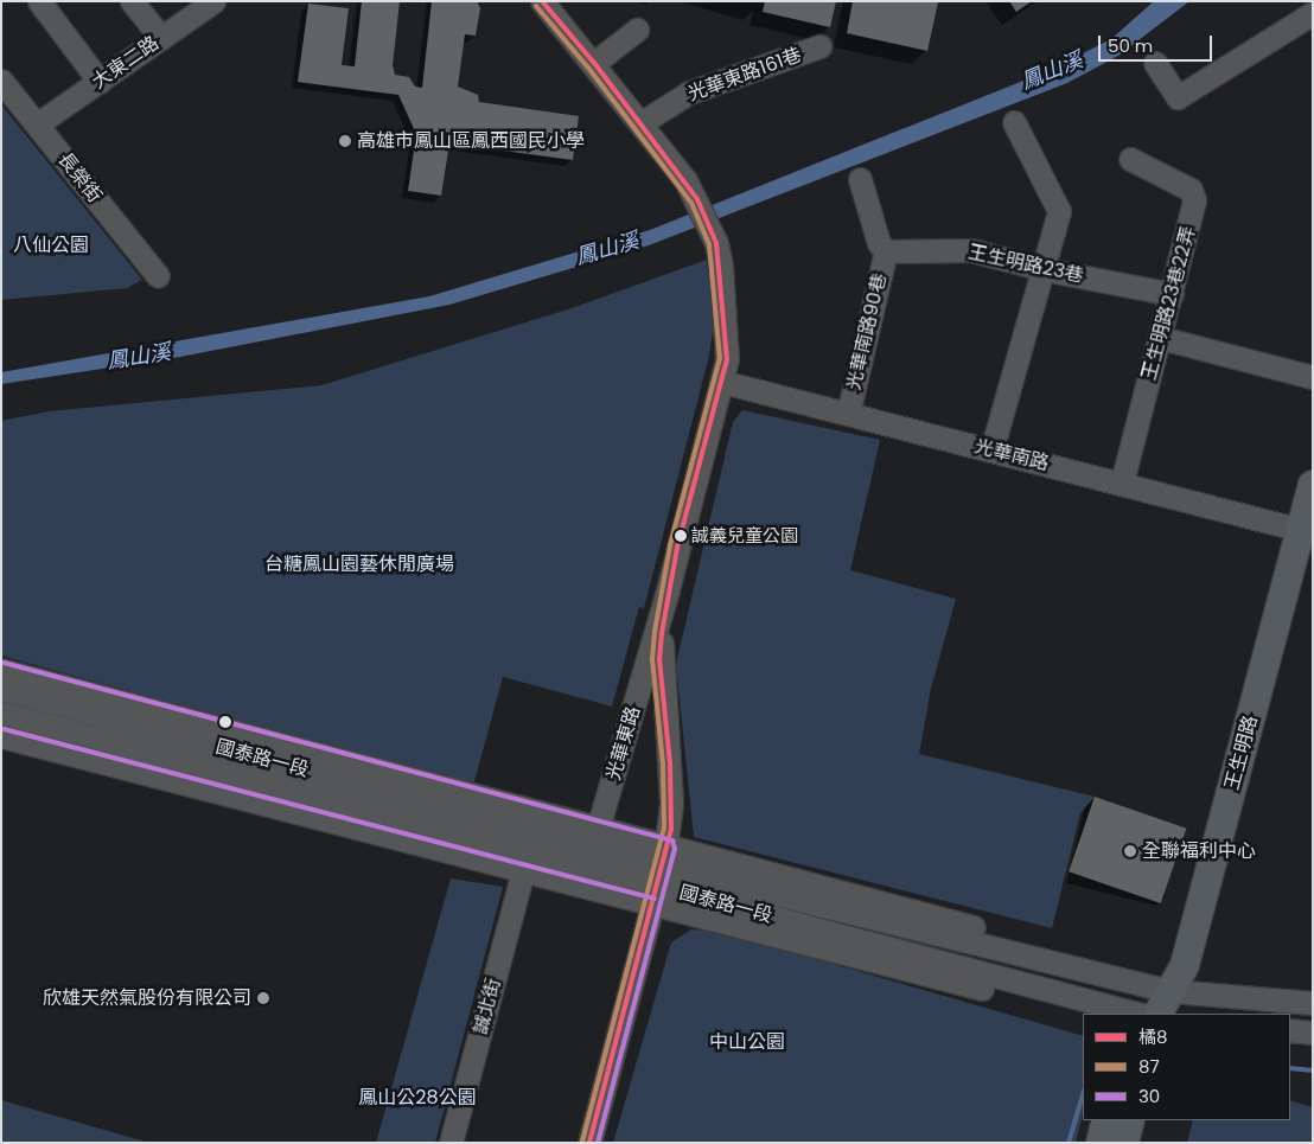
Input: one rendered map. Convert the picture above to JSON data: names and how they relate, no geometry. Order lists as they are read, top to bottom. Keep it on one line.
{"streets":{"main road":["王生明路"],"street":["大東二路","光華東路161巷","長榮街","王生明路23巷","王生明路23巷22弄","光華南路90巷","光華南路","光華東路","國泰路一段","誠北街"]},"crossings":[["大東二路","長榮街"],["光華東路161巷","光華東路"],["王生明路23巷","王生明路23巷22弄"],["王生明路23巷","光華南路90巷"],["王生明路23巷22弄","光華南路"],["光華南路90巷","光華南路"],["光華南路","光華東路"],["光華南路","王生明路"],["光華東路","國泰路一段"],["王生明路","國泰路一段"],["國泰路一段","誠北街"]],"water":["鳳山溪"],"parks":["八仙公園","台糖鳳山園藝休閒廣場","中山公園","鳳山公28公園"],"places":["高雄市鳳山區鳳西國民小學","誠義兒童公園","全聯福利中心","欣雄天然氣股份有限公司"],"lines":["transit line 橘8","transit line 87","transit line 30"],"legend":["橘8","87","30"],"scale_bar":"50 m"}
